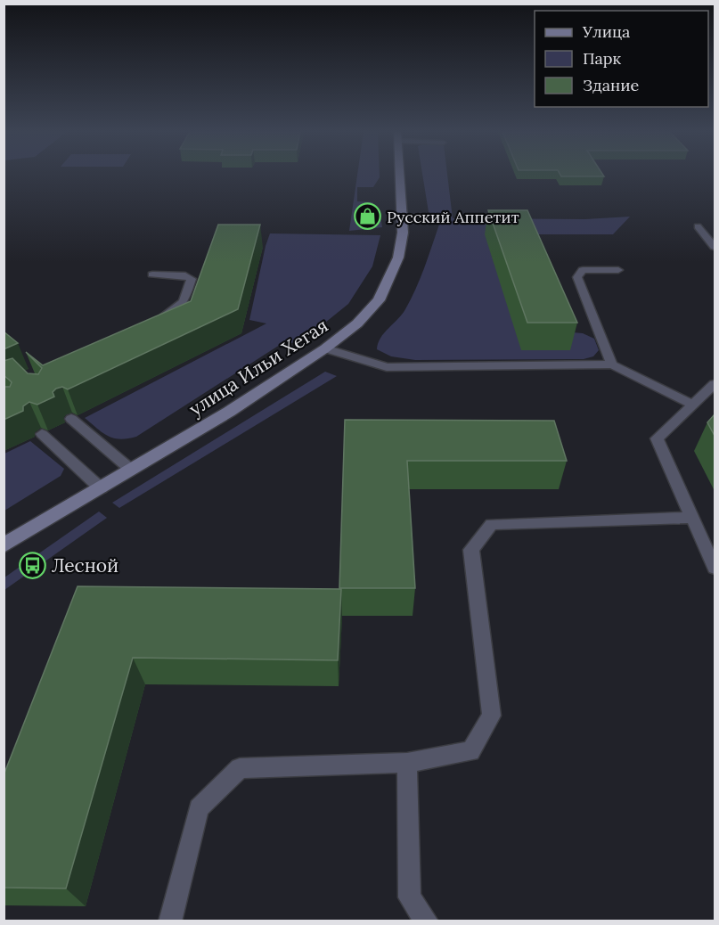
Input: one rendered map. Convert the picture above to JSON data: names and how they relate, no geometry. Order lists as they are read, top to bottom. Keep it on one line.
{"streets":{"main road":["улица Ильи Хегая"]},"places":{"shop":["Русский Аппетит"],"bus stop":["Лесной"]},"legend":["Улица","Парк","Здание"]}
